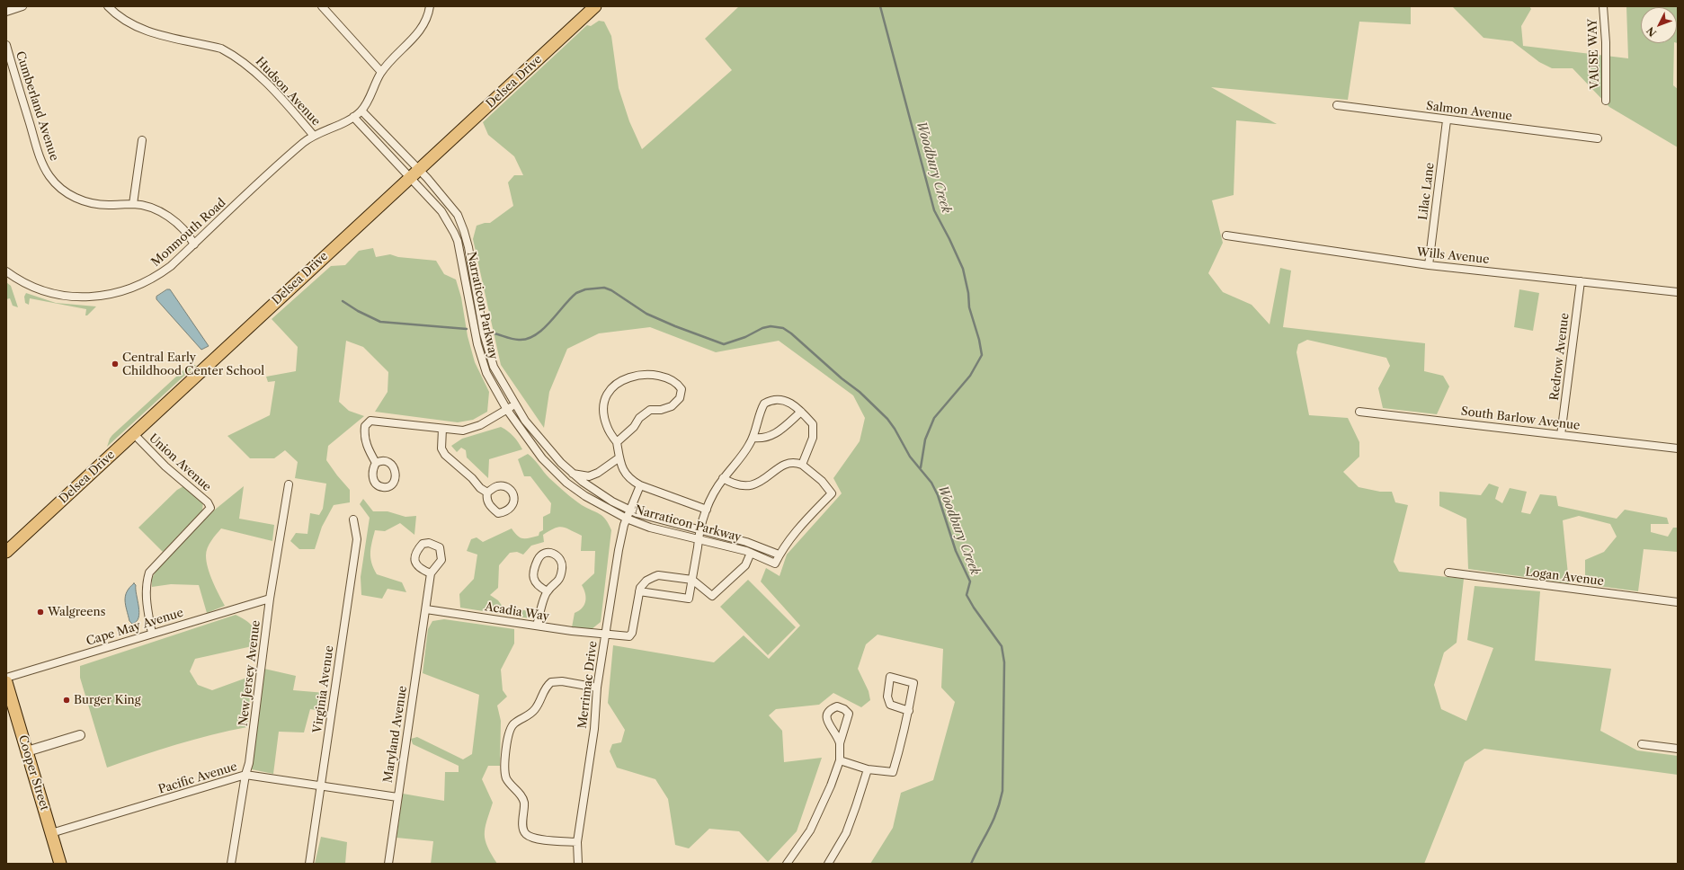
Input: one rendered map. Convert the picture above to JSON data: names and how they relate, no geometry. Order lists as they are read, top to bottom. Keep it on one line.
{"streets":{"main road":["Delsea Drive","Cooper Street"],"street":["VAUSE WAY","Hudson Avenue","Cumberland Avenue","Salmon Avenue","Lilac Lane","Monmouth Road","Wills Avenue","Narraticon Parkway","Redrow Avenue","South Barlow Avenue","Union Avenue","Logan Avenue","Acadia Way","Cape May Avenue","New Jersey Avenue","Merrimac Drive","Virginia Avenue","Maryland Avenue","Pacific Avenue"]},"crossings":[["Delsea Drive","Narraticon Parkway"],["Delsea Drive","Union Avenue"],["Hudson Avenue","Monmouth Road"],["Cumberland Avenue","Monmouth Road"],["Salmon Avenue","Lilac Lane"],["Lilac Lane","Wills Avenue"],["Monmouth Road","Narraticon Parkway"],["Wills Avenue","Redrow Avenue"],["Narraticon Parkway","Merrimac Drive"],["Redrow Avenue","South Barlow Avenue"],["Union Avenue","Cape May Avenue"],["Acadia Way","Merrimac Drive"],["Acadia Way","Maryland Avenue"],["Cape May Avenue","New Jersey Avenue"],["New Jersey Avenue","Pacific Avenue"],["Virginia Avenue","Pacific Avenue"],["Maryland Avenue","Pacific Avenue"],["Cooper Street","Pacific Avenue"]],"water":["Woodbury Creek"],"places":["Central Early Childhood Center School","Walgreens","Burger King"],"north":"bottom left"}
